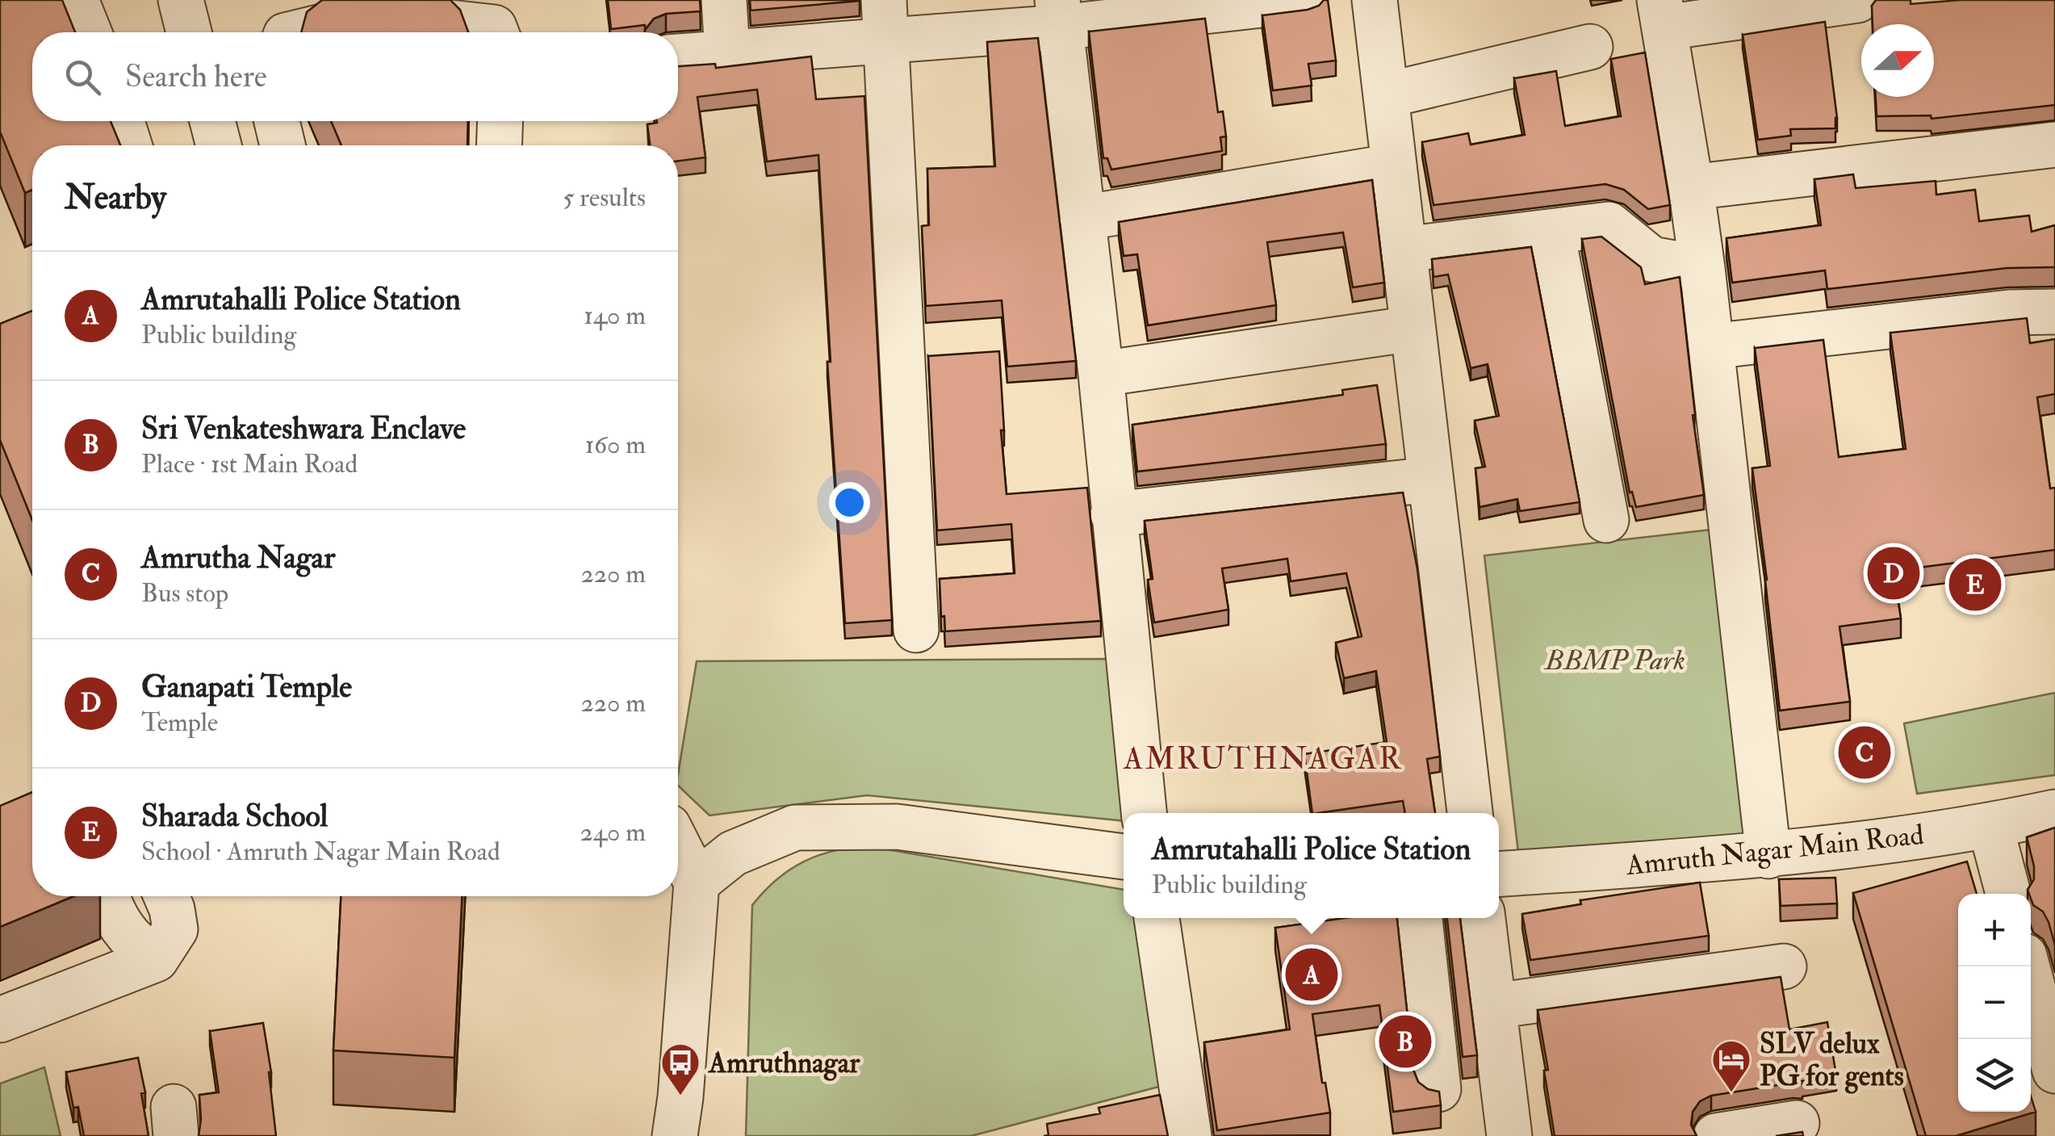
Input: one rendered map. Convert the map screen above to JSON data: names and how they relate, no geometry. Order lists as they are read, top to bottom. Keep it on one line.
{"streets":{"street":["Amruth Nagar Main Road"]},"districts":["AMRUTHNAGAR"],"parks":["BBMP Park"],"places":{"hotel":["SLV delux PG for gents"],"bus stop":["Amruthnagar"]},"north":"right","page":{"search":"Search here","heading":["Nearby","5 results"],"list":[{"mark":"A","name":"Amrutahalli Police Station","note":"Public building","value":"140 m"},{"mark":"B","name":"Sri Venkateshwara Enclave","note":"Place · 1st Main Road","value":"160 m"},{"mark":"C","name":"Amrutha Nagar","note":"Bus stop","value":"220 m"},{"mark":"D","name":"Ganapati Temple","note":"Temple","value":"220 m"},{"mark":"E","name":"Sharada School","note":"School · Amruth Nagar Main Road","value":"240 m"}],"pins":["D","E","C","A","B"],"popup":["Amrutahalli Police Station","Public building"],"map_buttons":["+","−"]}}
